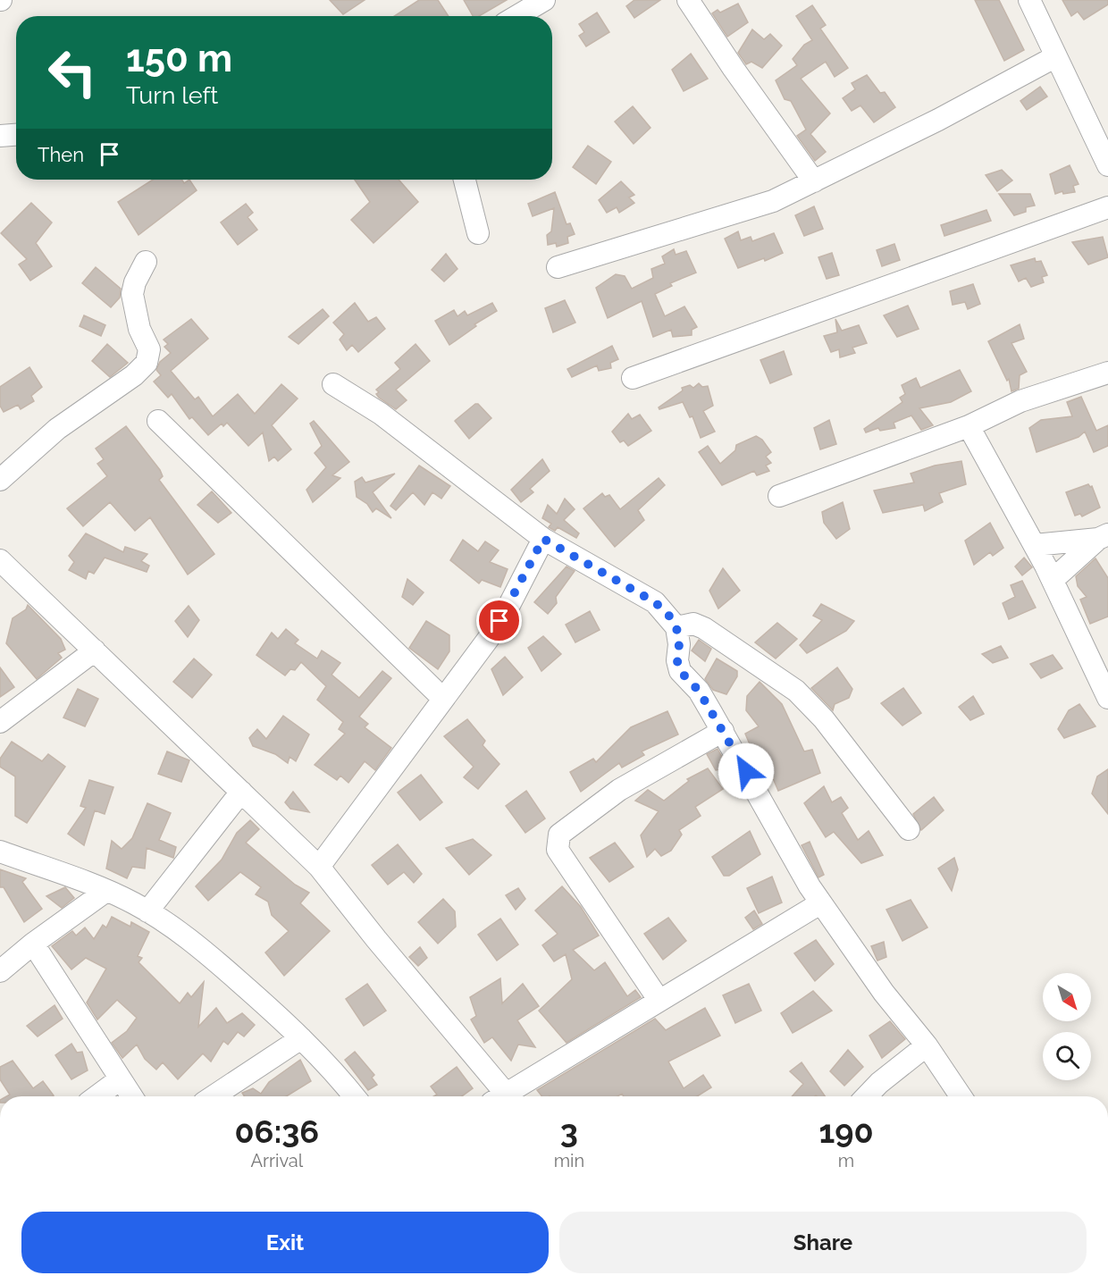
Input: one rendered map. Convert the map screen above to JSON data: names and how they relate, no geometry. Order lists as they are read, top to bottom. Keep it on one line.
{"north":"bottom right","page":{"turn":["150 m","Turn left"],"then":"Then","eta":["06:36","Arrival","3","min","190","m"],"buttons":["Exit","Share"]}}
